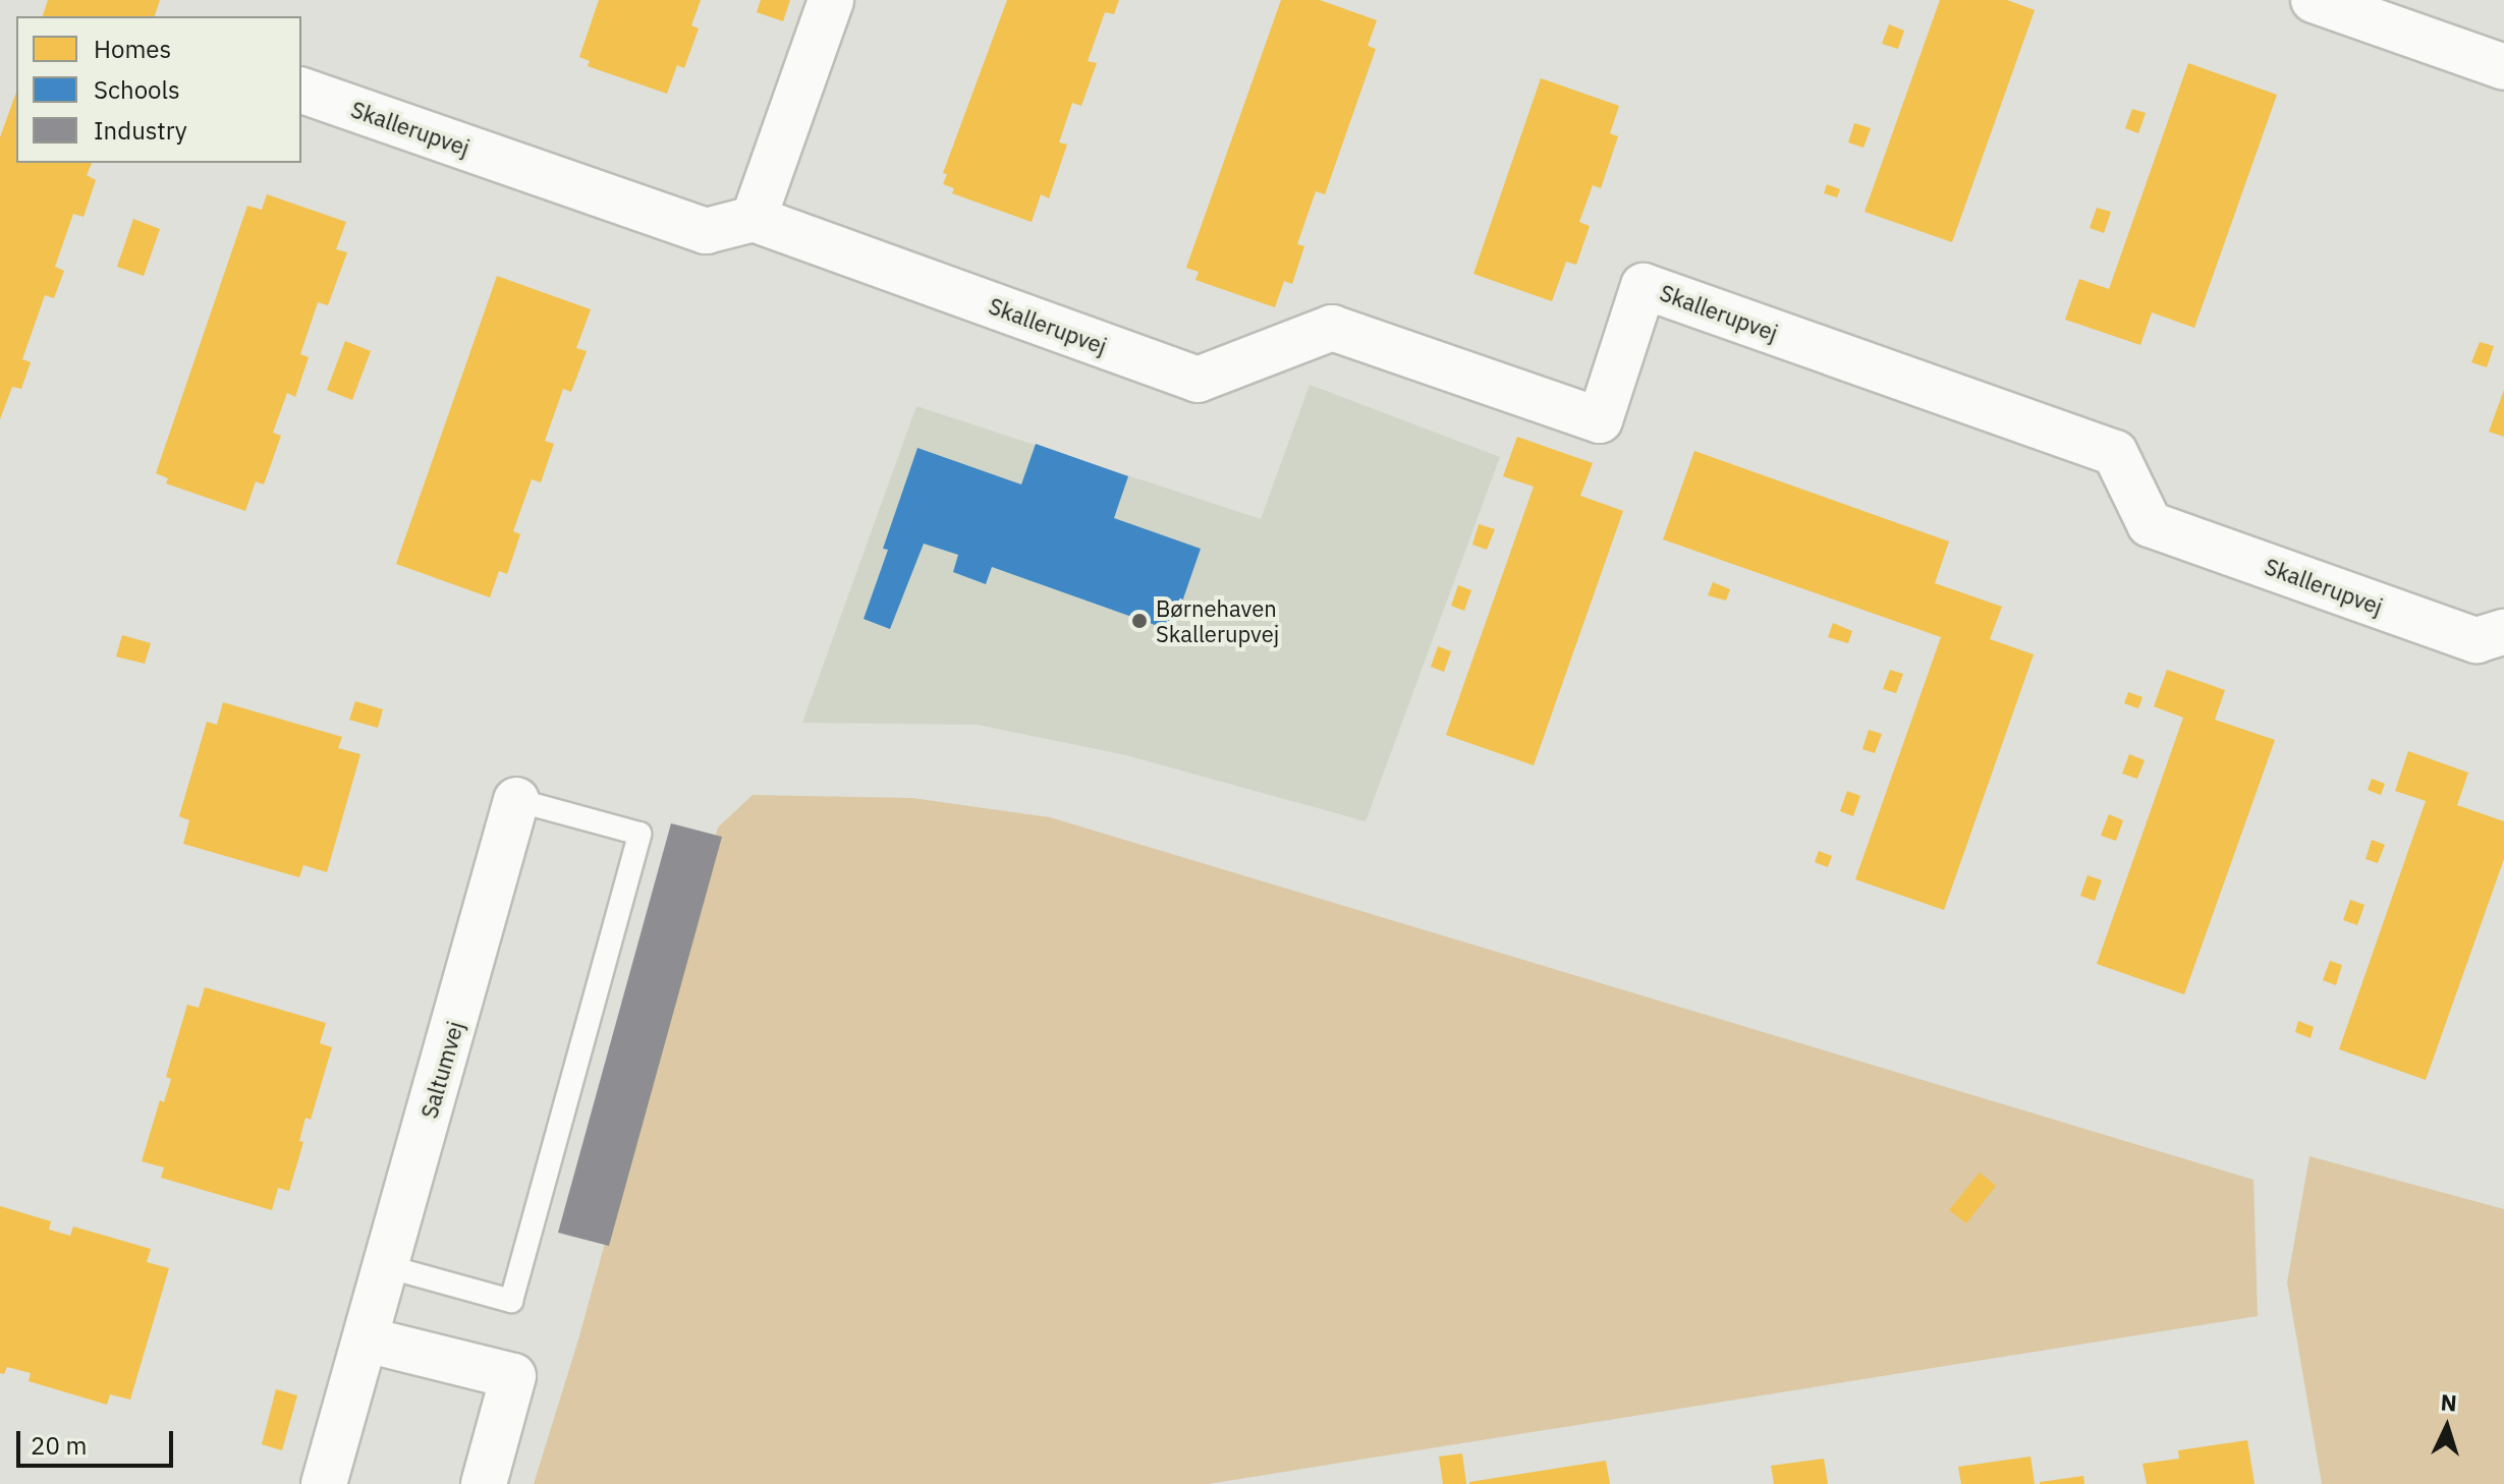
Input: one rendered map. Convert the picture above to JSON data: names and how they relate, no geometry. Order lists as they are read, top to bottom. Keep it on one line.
{"streets":{"street":["Skallerupvej","Saltumvej"]},"places":["Børnehaven Skallerupvej"],"legend":["Homes","Schools","Industry"],"scale_bar":"20 m","north":"top"}
